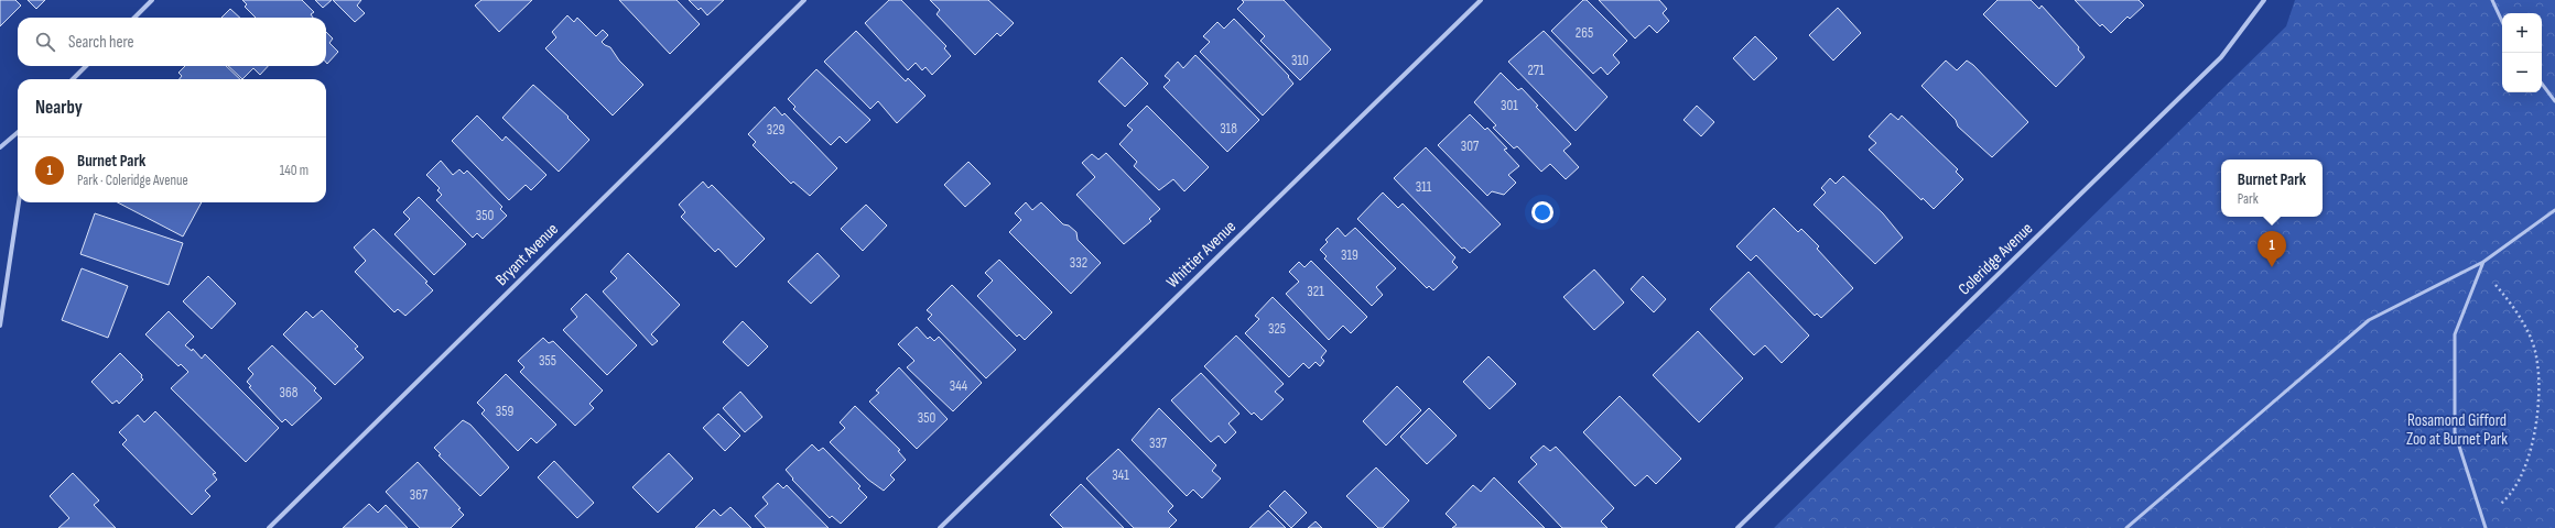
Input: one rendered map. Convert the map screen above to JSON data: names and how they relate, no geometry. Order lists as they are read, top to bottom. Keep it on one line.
{"streets":{"street":["Bryant Avenue","Whittier Avenue","Coleridge Avenue"]},"parks":["Rosamond Gifford Zoo at Burnet Park"],"house_numbers":["265","310","271","301","318","329","307","311","350","319","332","321","325","355","344","368","359","350","337","341","367"],"page":{"map_buttons":["+","−"],"search":"Search here","heading":"Nearby","list":[{"mark":"1","name":"Burnet Park","note":"Park · Coleridge Avenue","value":"140 m"}],"popup":["Burnet Park","Park"],"pins":"1"}}
